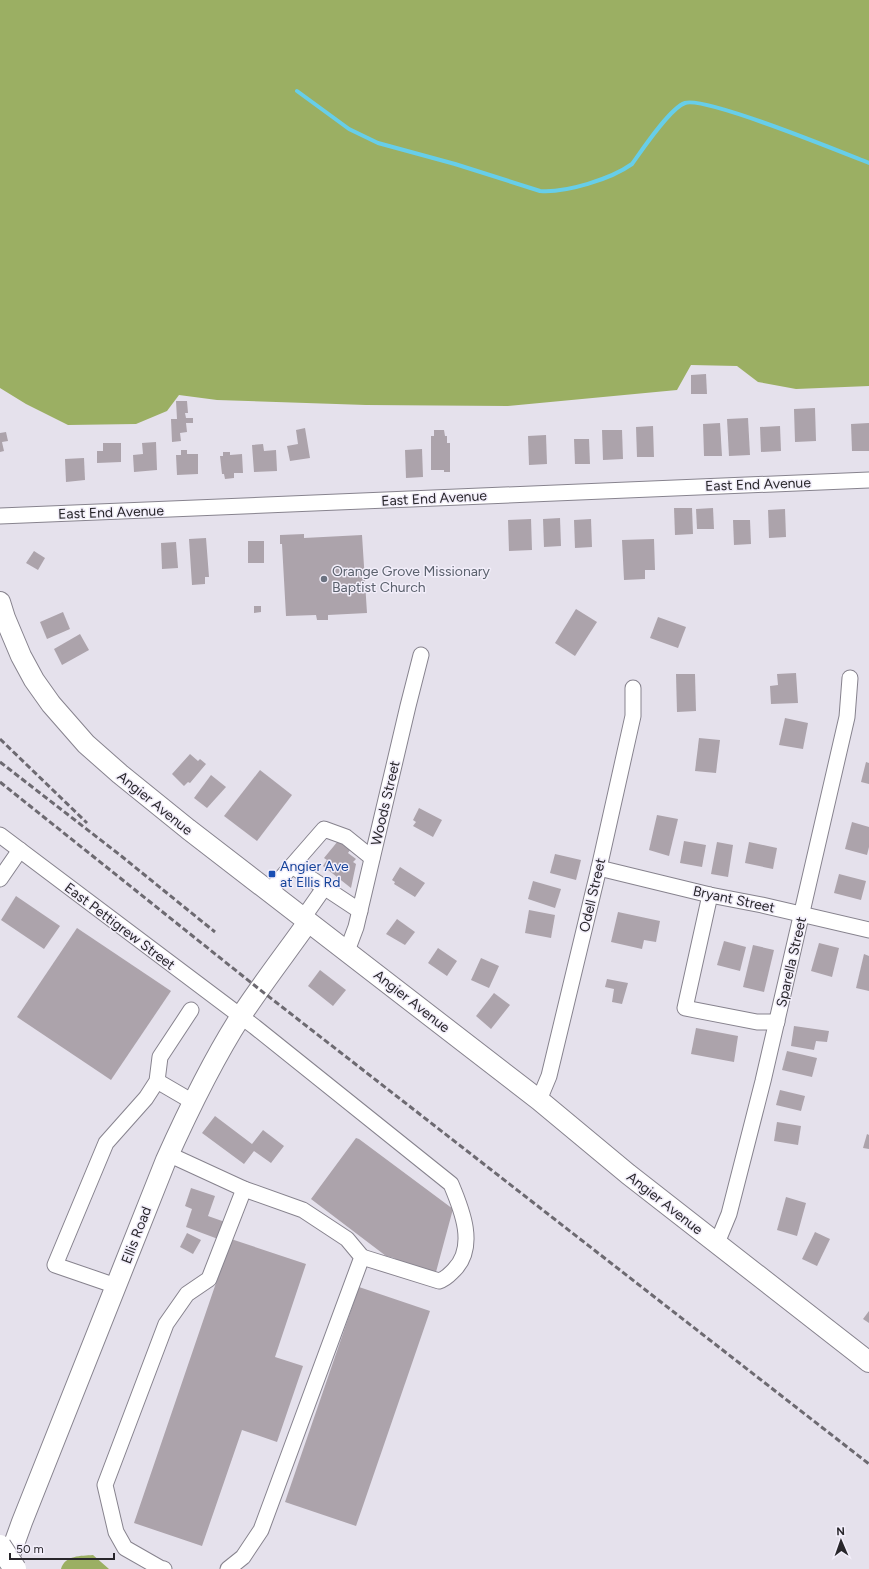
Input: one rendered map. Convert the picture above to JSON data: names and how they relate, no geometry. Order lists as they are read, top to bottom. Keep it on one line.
{"streets":{"main road":["Angier Avenue","Ellis Road"],"street":["East End Avenue","Woods Street","Odell Street","Bryant Street","East Pettigrew Street","Sparella Street"]},"crossings":[["Angier Avenue","Woods Street"],["Angier Avenue","Odell Street"],["Angier Avenue","Sparella Street"],["Angier Avenue","Ellis Road"],["Odell Street","Bryant Street"],["Bryant Street","Sparella Street"],["East Pettigrew Street","Ellis Road"]],"places":{"other":["Orange Grove Missionary Baptist Church"],"transit":["Angier Ave at Ellis Rd"]},"scale_bar":"50 m","north":"top"}
